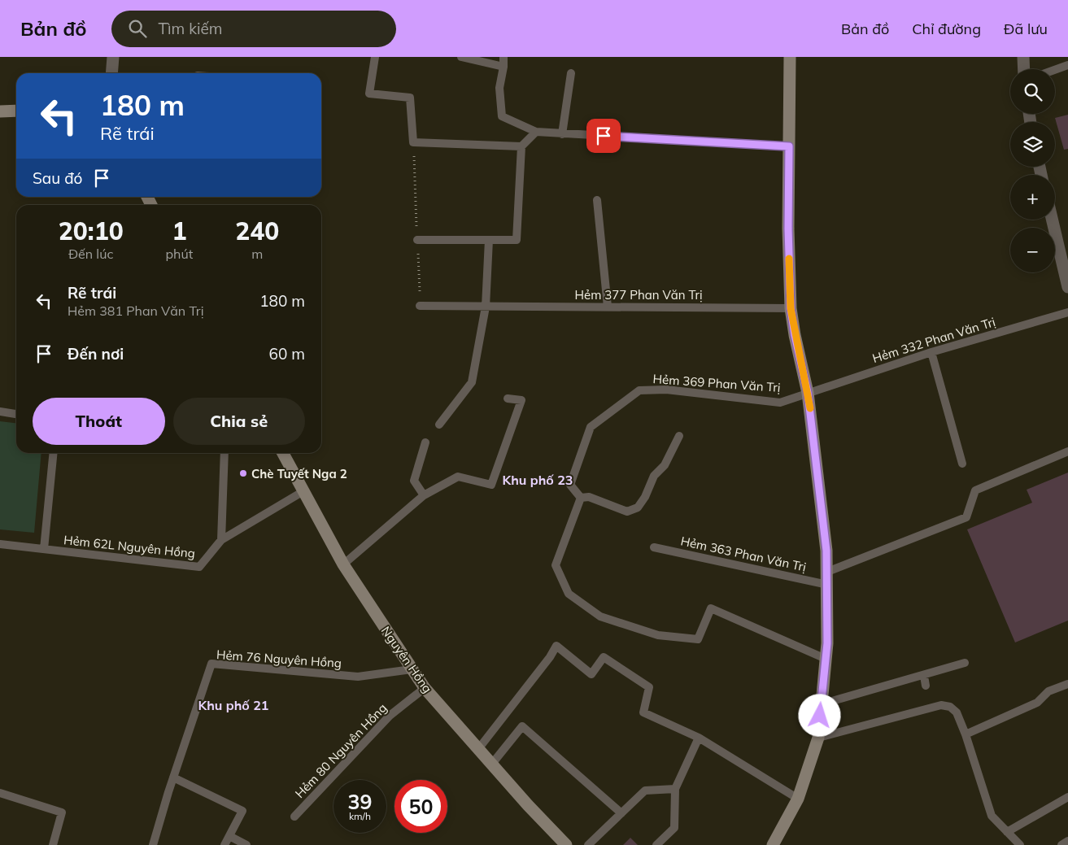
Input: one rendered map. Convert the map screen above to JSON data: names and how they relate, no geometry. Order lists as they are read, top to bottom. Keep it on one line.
{"streets":{"main road":["Nguyên Hồng"],"lane":["Hẻm 377 Phan Văn Trị","Hẻm 332 Phan Văn Trị","Hẻm 369 Phan Văn Trị","Hẻm 62L Nguyên Hồng","Hẻm 363 Phan Văn Trị","Hẻm 76 Nguyên Hồng","Hẻm 80 Nguyên Hồng"]},"crossings":[["Hẻm 332 Phan Văn Trị","Hẻm 369 Phan Văn Trị"],["Hẻm 62L Nguyên Hồng","Nguyên Hồng"],["Hẻm 76 Nguyên Hồng","Nguyên Hồng"],["Nguyên Hồng","Hẻm 80 Nguyên Hồng"]],"districts":["Khu phố 23","Khu phố 21"],"places":["Chè Tuyết Nga 2"],"page":{"header":"Bản đồ","search":"Tìm kiếm","nav":["Bản đồ","Chỉ đường","Đã lưu"],"map_buttons":["+","−"],"turn":["180 m","Rẽ trái"],"then":"Sau đó","eta":["20:10","Đến lúc","1","phút","240","m"],"list":[{"name":"Rẽ trái","note":"Hẻm 381 Phan Văn Trị","value":"180 m"},{"name":"Đến nơi","value":"60 m"}],"buttons":["Thoát","Chia sẻ"],"speed":"39 km/h","limit":"50"}}
